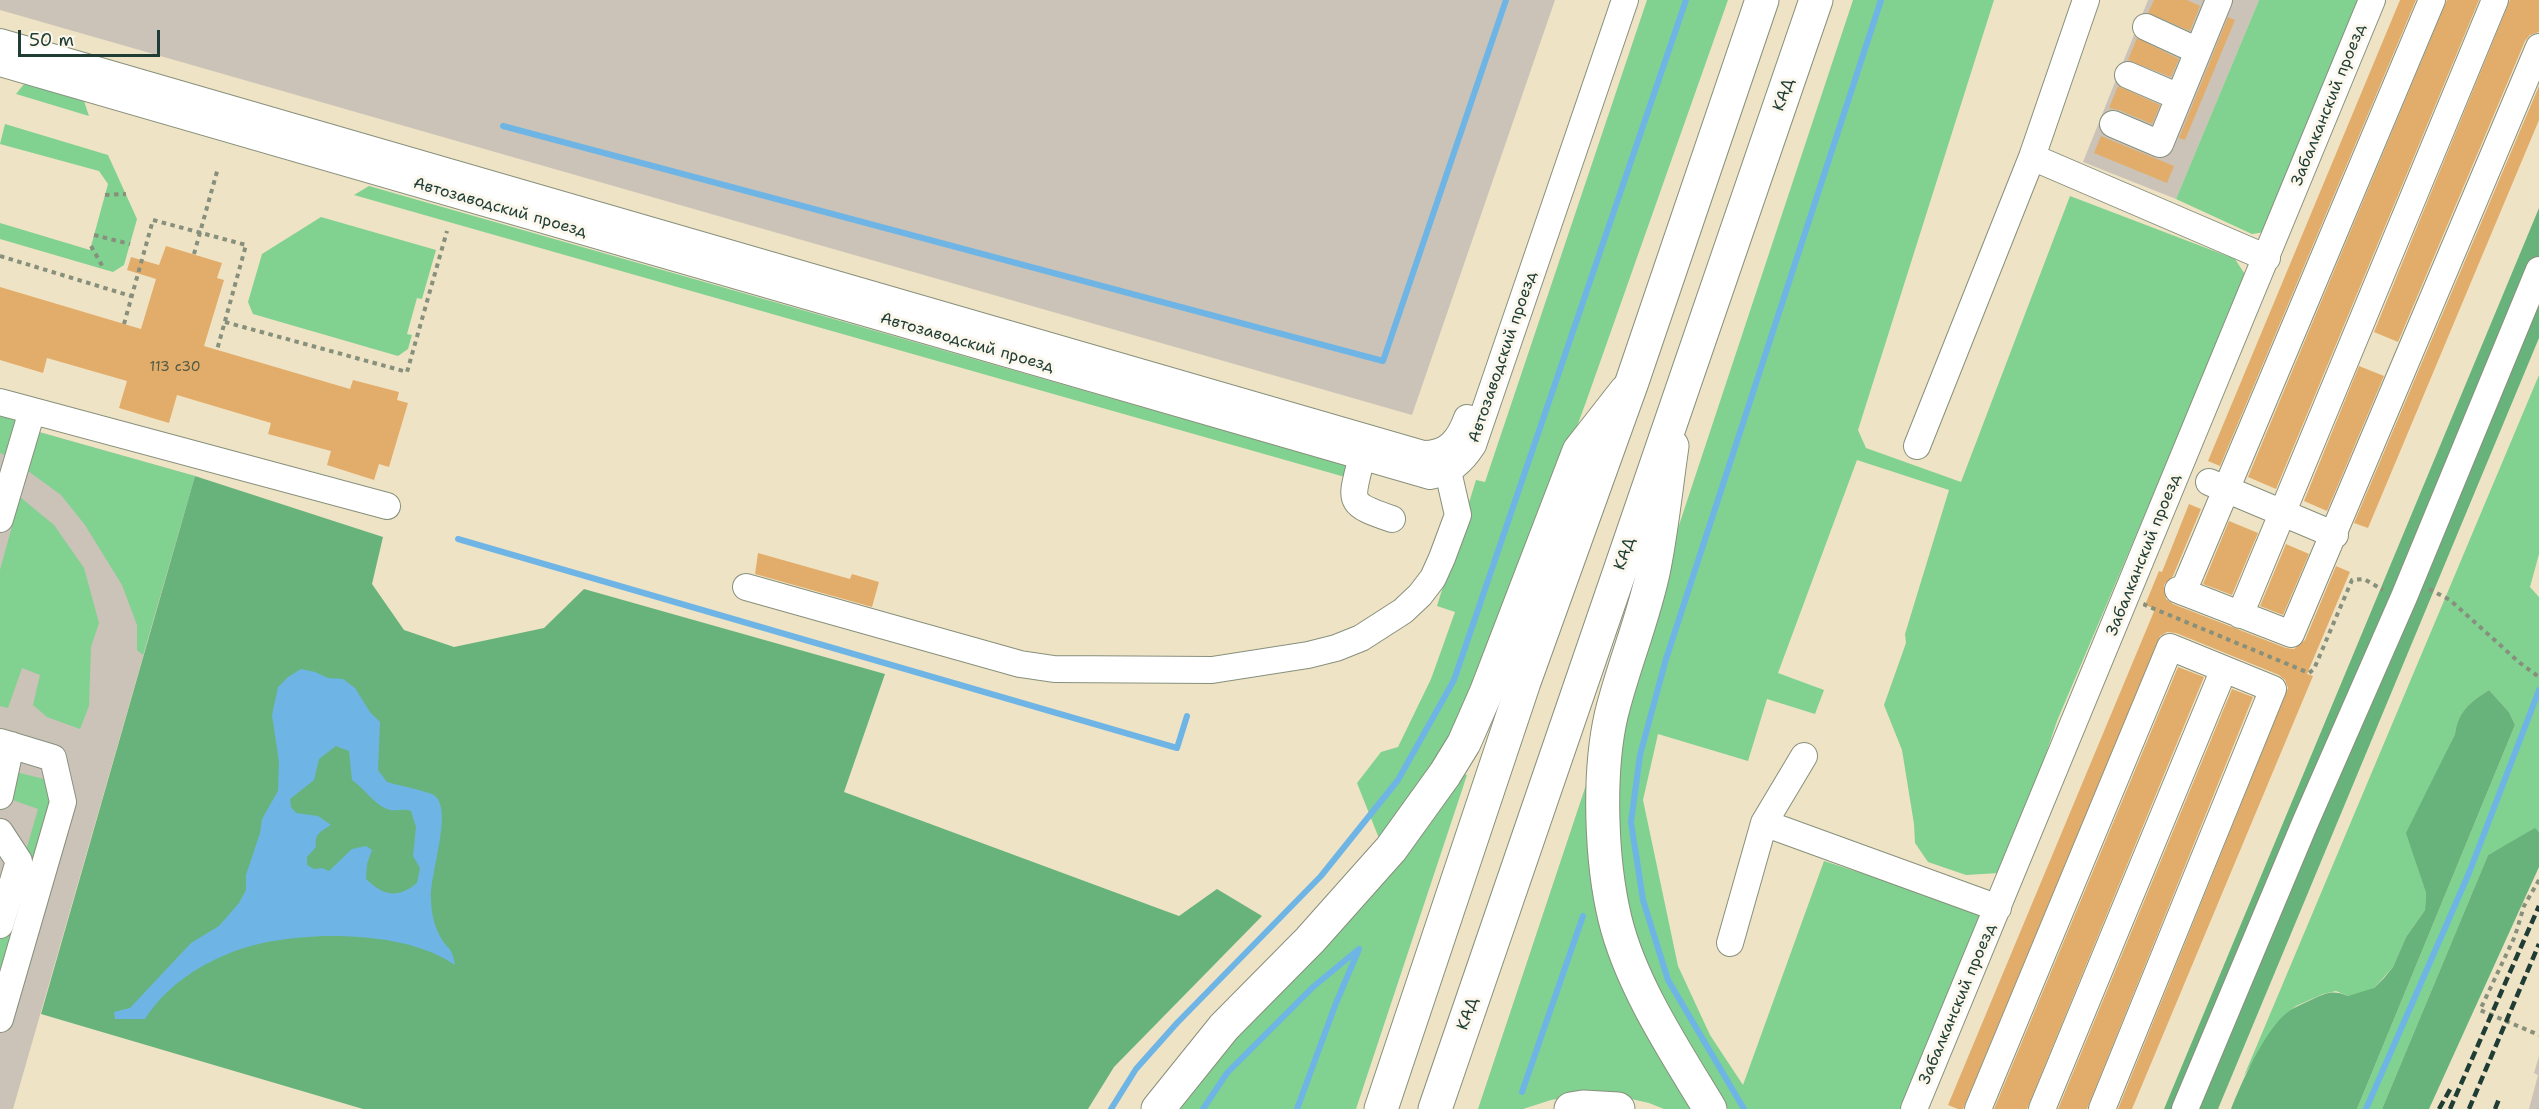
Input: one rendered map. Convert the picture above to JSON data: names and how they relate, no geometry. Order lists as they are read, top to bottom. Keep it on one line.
{"streets":{"main road":["КАД"],"street":["Забалканский проезд","Автозаводский проезд"]},"house_numbers":["113 с30"],"scale_bar":"50 m"}
